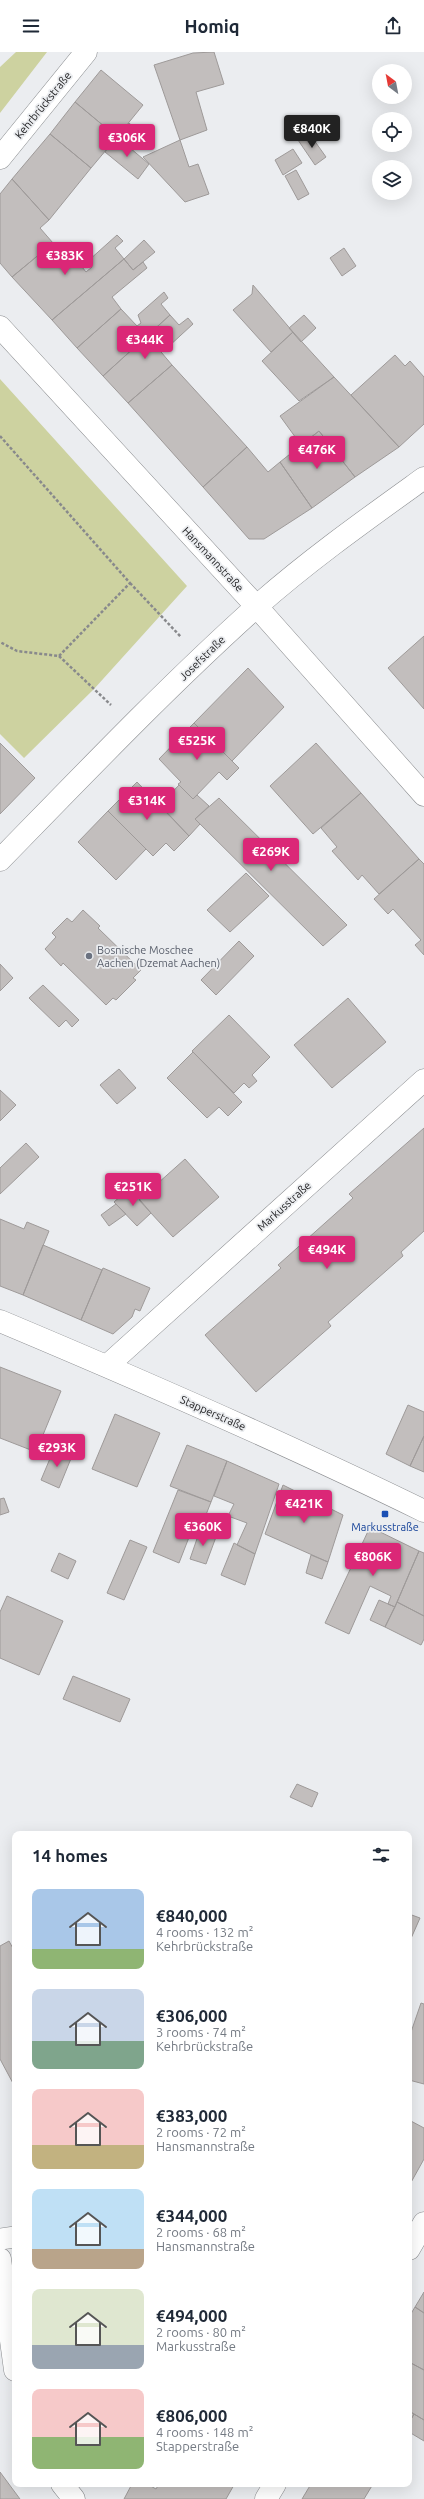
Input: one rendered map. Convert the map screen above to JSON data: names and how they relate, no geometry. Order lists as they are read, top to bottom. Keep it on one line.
{"streets":{"street":["Kehrbrückstraße","Hansmannstraße","Josefstraße","Markusstraße","Stapperstraße"]},"crossings":[["Hansmannstraße","Josefstraße"],["Markusstraße","Stapperstraße"]],"places":{"other":["Bosnische Moschee Aachen (Dzemat Aachen)"],"transit":["Markusstraße"]},"north":"top left","page":{"header":"Homiq","price":["€840K","€306K","€383K","€344K","€476K","€525K","€314K","€269K","€251K","€494K","€293K","€421K","€360K","€806K"],"heading":"14 homes","list":[{"name":"€840,000","note":"4 rooms · 132 m² · Kehrbrückstraße"},{"name":"€306,000","note":"3 rooms · 74 m² · Kehrbrückstraße"},{"name":"€383,000","note":"2 rooms · 72 m² · Hansmannstraße"},{"name":"€344,000","note":"2 rooms · 68 m² · Hansmannstraße"},{"name":"€494,000","note":"2 rooms · 80 m² · Markusstraße"},{"name":"€806,000","note":"4 rooms · 148 m² · Stapperstraße"}]}}
